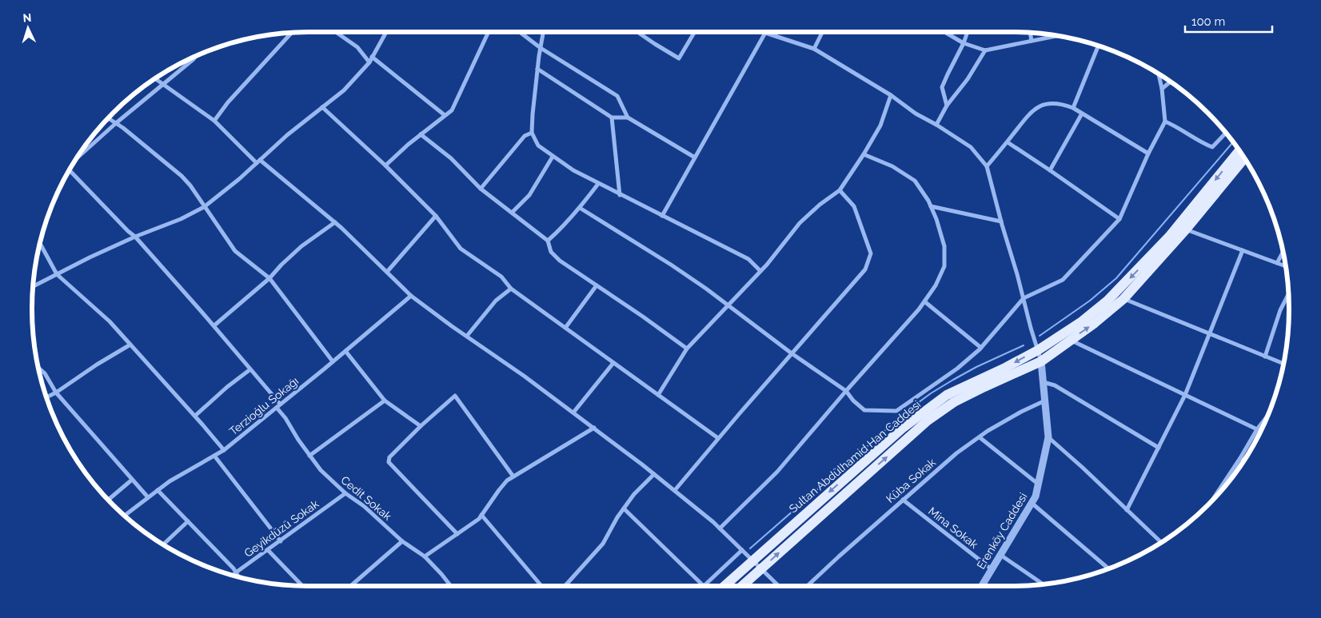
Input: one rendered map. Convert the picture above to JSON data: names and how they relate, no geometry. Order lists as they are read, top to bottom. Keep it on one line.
{"streets":{"main road":["Sultan Abdülhamid Han Caddesi"],"street":["Terzioğlu Sokağı","Küba Sokak","Cedit Sokak","Mina Sokak","Geyikdüzü Sokak","Erenköy Caddesi"]},"crossings":[["Terzioğlu Sokağı","Cedit Sokak"],["Sultan Abdülhamid Han Caddesi","Erenköy Caddesi"],["Küba Sokak","Mina Sokak"],["Küba Sokak","Erenköy Caddesi"],["Cedit Sokak","Geyikdüzü Sokak"],["Mina Sokak","Erenköy Caddesi"]],"scale_bar":"100 m","north":"top"}
